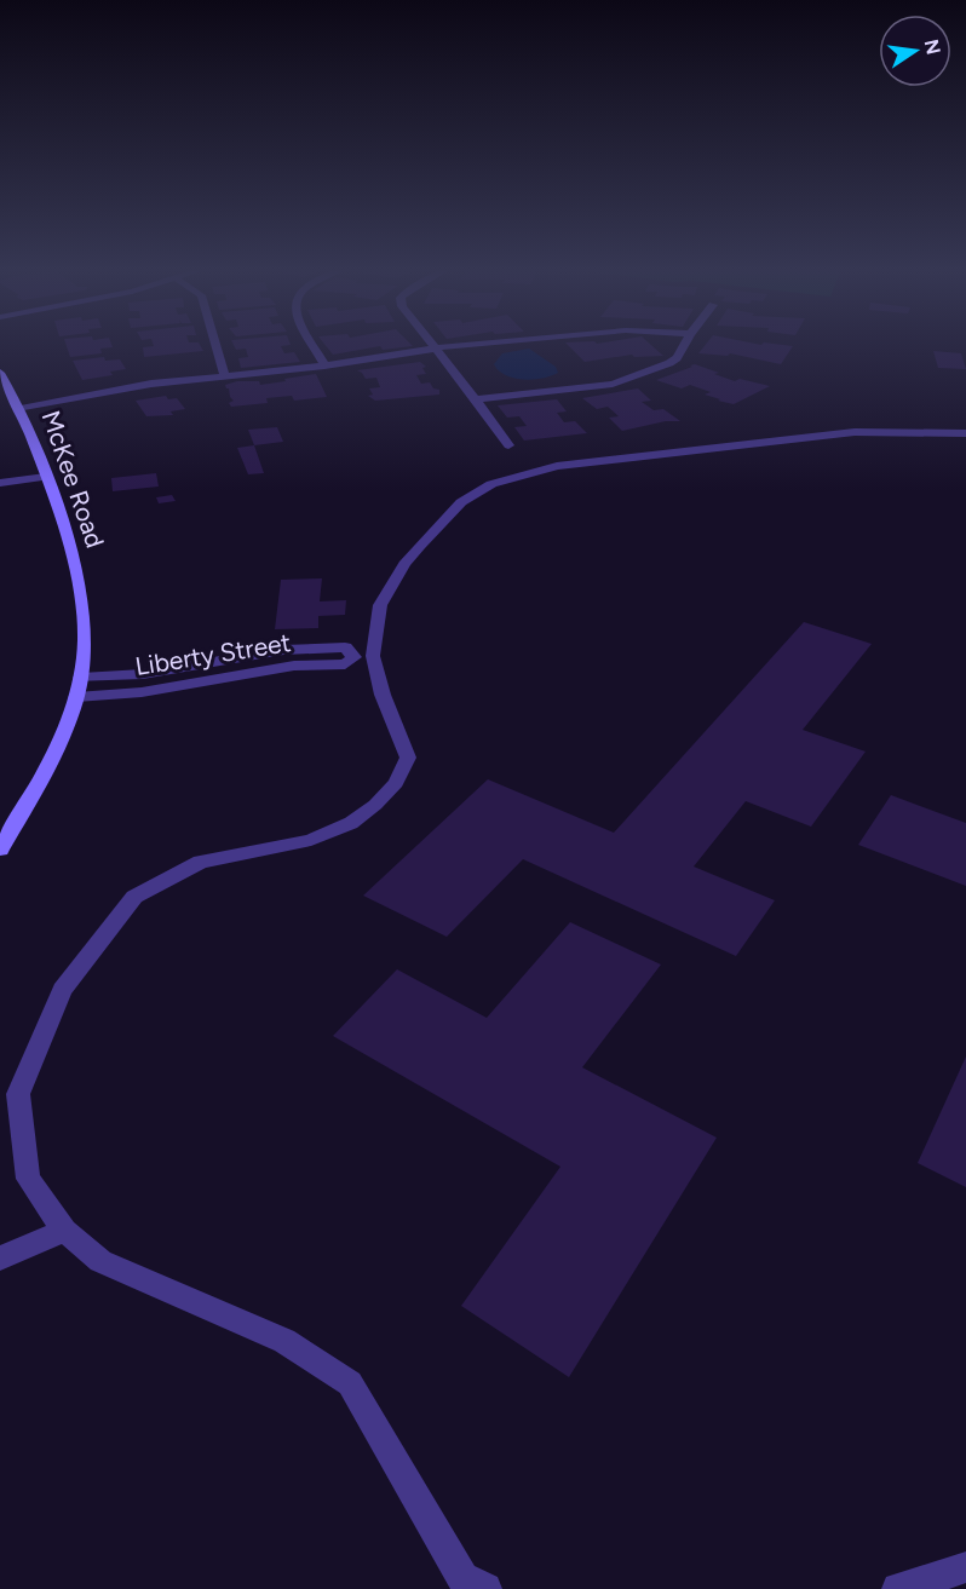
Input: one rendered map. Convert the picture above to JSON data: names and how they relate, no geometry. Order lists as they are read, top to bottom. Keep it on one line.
{"streets":{"street":["McKee Road","Liberty Street"]},"crossings":[["McKee Road","Liberty Street"]],"north":"right"}
